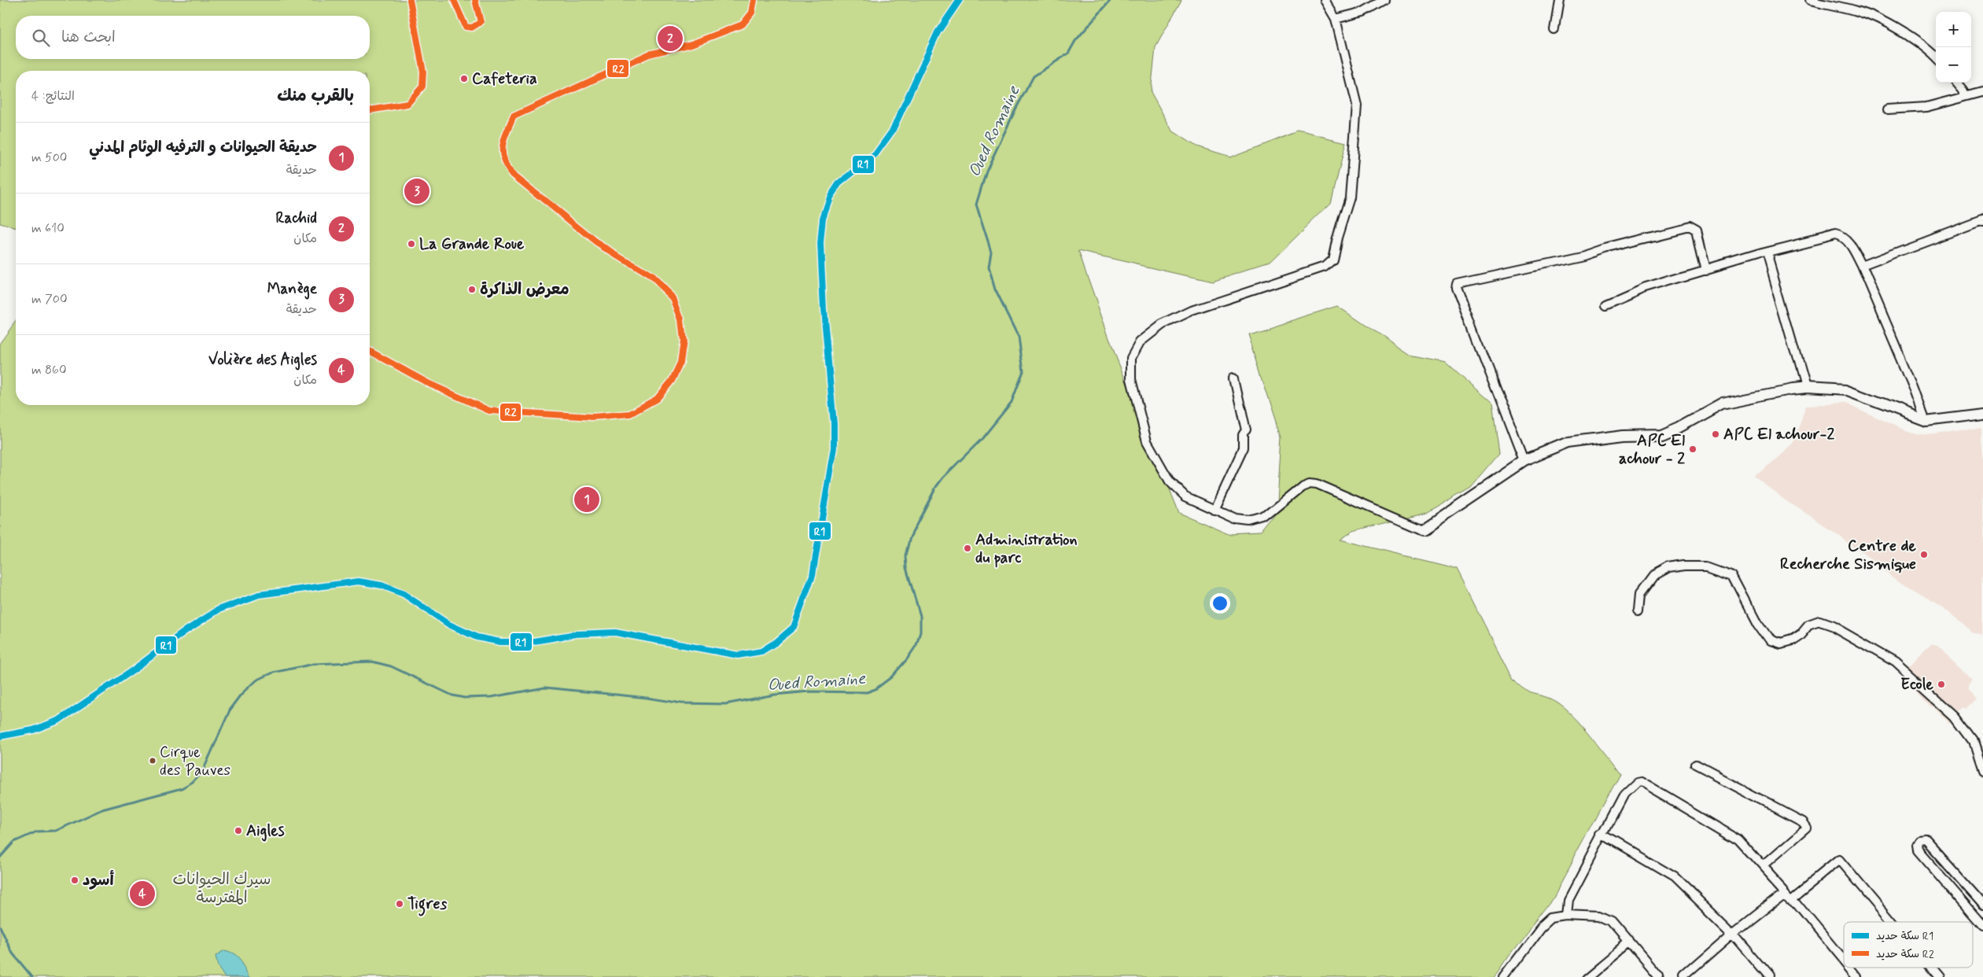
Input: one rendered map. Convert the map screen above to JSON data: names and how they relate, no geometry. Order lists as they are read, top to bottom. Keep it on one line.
{"water":["Oued Romaine"],"parks":["سيرك الحيوانات المفترسة"],"places":["Cafeteria","La Grande Roue","معرض الذاكرة","APC El achour-2","APC El achour - 2","Administration du parc","Centre de Recherche Sismique","Ecole","Cirque des Pauves","Aigles","أسود","Tigres"],"lines":["rail line R1","rail line R2"],"legend":["سكة حديد R1","سكة حديد R2"],"page":{"map_buttons":["+","−"],"search":"ابحث هنا","pins":["2","3","1","4"],"heading":["بالقرب منك","النتائج: 4"],"list":[{"mark":"1","name":"حديقة الحيوانات و الترفيه الوئام المدني","note":"حديقة","value":"500 m"},{"mark":"2","name":"Rachid","note":"مكان","value":"610 m"},{"mark":"3","name":"Manège","note":"حديقة","value":"700 m"},{"mark":"4","name":"Volière des Aigles","note":"مكان","value":"860 m"}]}}
